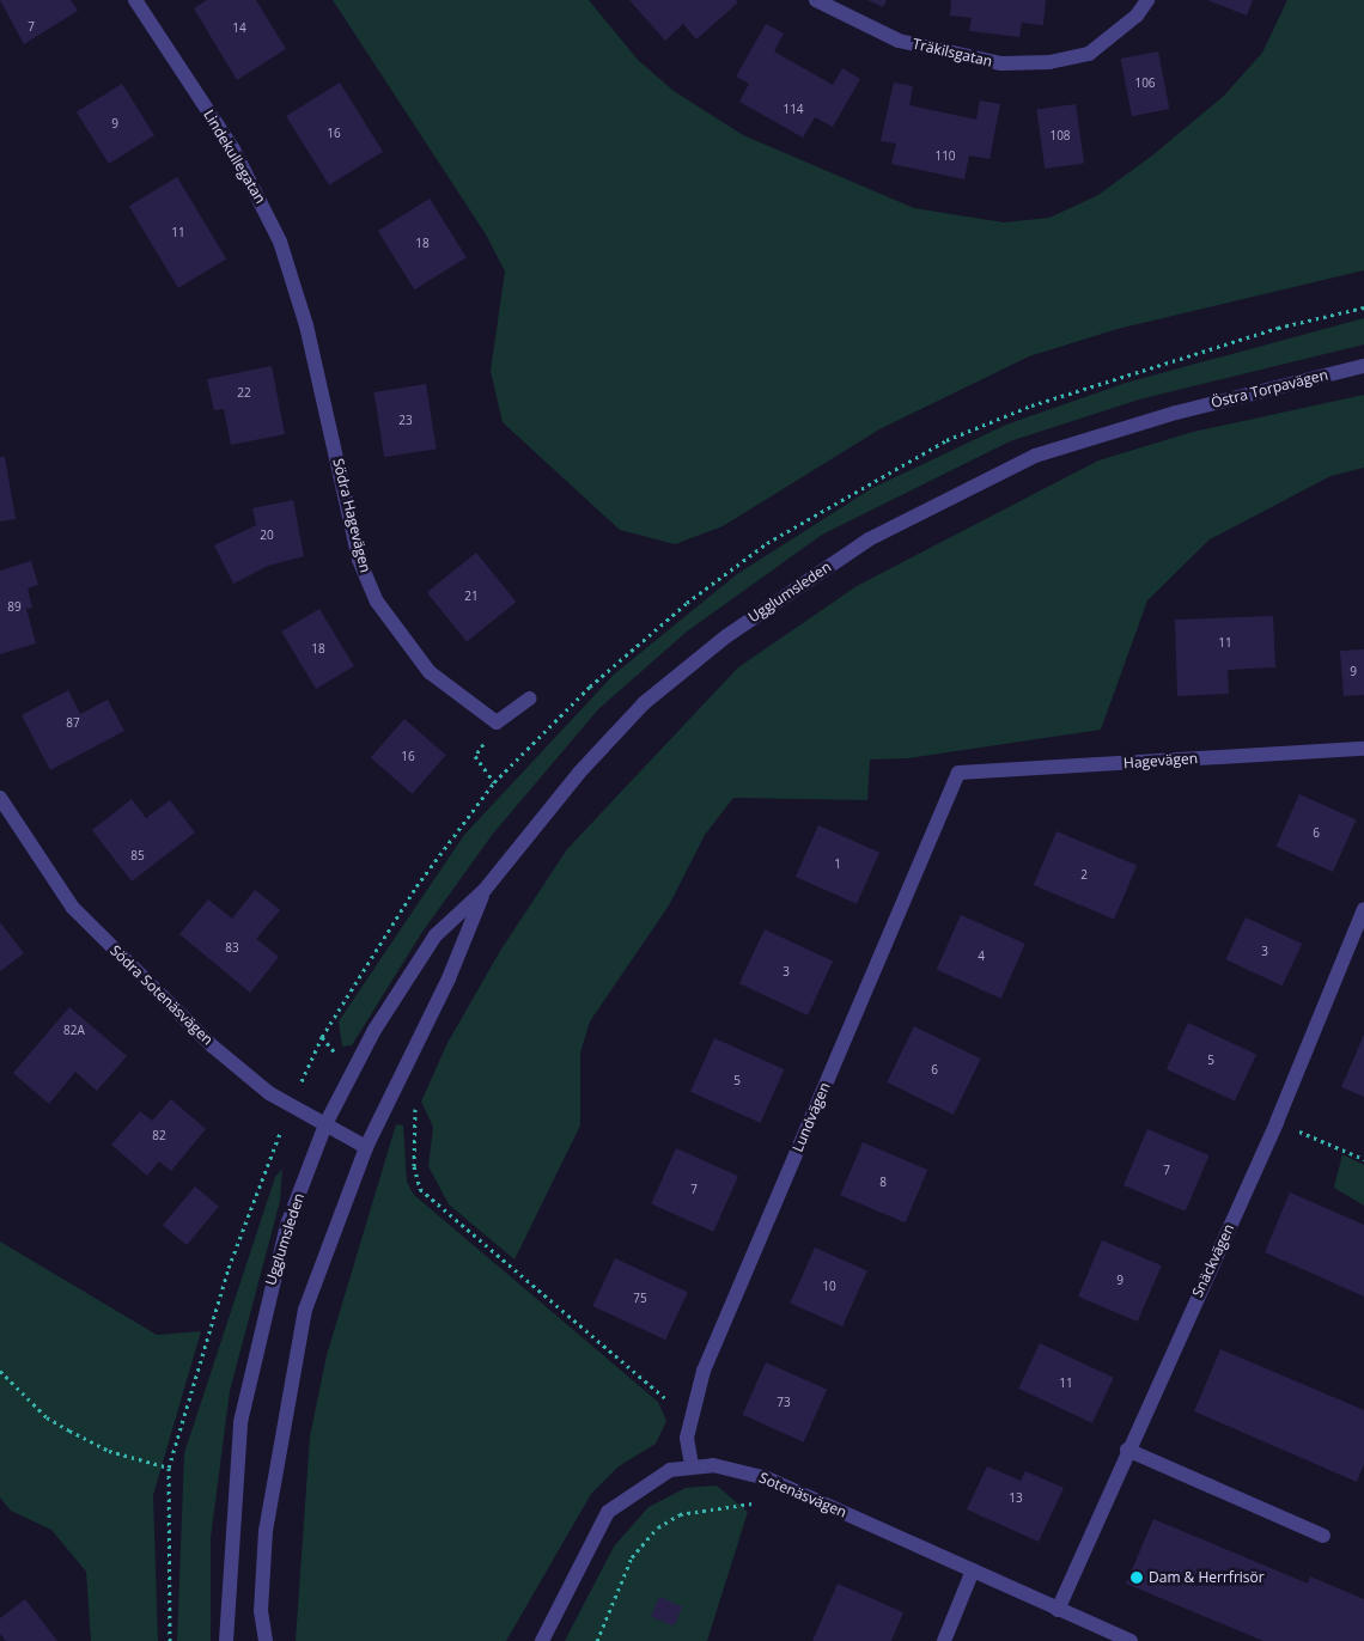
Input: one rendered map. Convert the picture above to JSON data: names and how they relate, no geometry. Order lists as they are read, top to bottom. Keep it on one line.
{"streets":{"street":["Träkilsgatan","Lindekullegatan","Östra Torpavägen","Södra Hagevägen","Ugglumsleden","Hagevägen","Södra Sotenäsvägen","Lundvägen","Snäckvägen","Sotenäsvägen"]},"crossings":[["Lindekullegatan","Södra Hagevägen"],["Östra Torpavägen","Ugglumsleden"],["Ugglumsleden","Södra Sotenäsvägen"],["Hagevägen","Lundvägen"],["Lundvägen","Sotenäsvägen"],["Snäckvägen","Sotenäsvägen"]],"places":["Dam & Herrfrisör"],"house_numbers":["7","14","106","114","9","16","108","110","11","18","22","23","20","21","89","11","18","9","87","16","6","85","1","2","83","3","4","3","82A","5","6","5","82","7","8","7","9","10","75","11","73","13"]}
